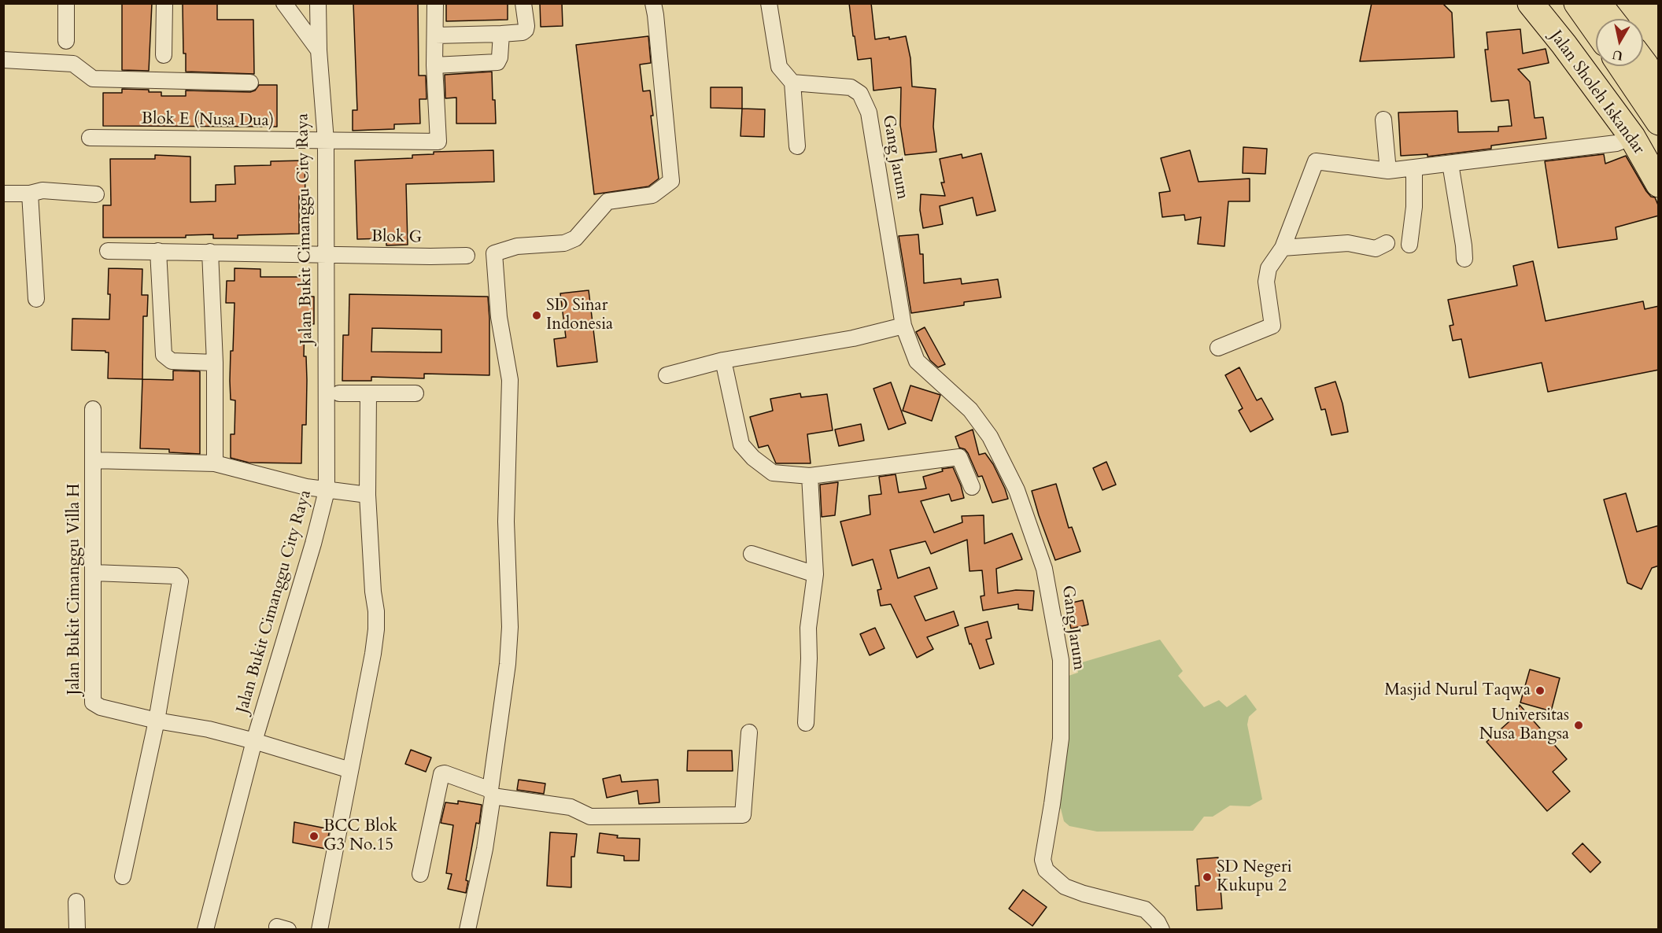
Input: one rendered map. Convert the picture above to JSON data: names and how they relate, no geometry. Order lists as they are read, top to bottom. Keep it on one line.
{"streets":{"highway":["Jalan Sholeh Iskandar"],"street":["Blok E (Nusa Dua)","Gang Jarum","Jalan Bukit Cimanggu City Raya","Blok G","Jalan Bukit Cimanggu Villa H"]},"crossings":[["Blok E (Nusa Dua)","Jalan Bukit Cimanggu City Raya"],["Jalan Bukit Cimanggu City Raya","Blok G"]],"places":["SD Sinar Indonesia","Masjid Nurul Taqwa","Universitas Nusa Bangsa","BCC Blok G3 No.15","SD Negeri Kukupu 2"],"north":"bottom"}
